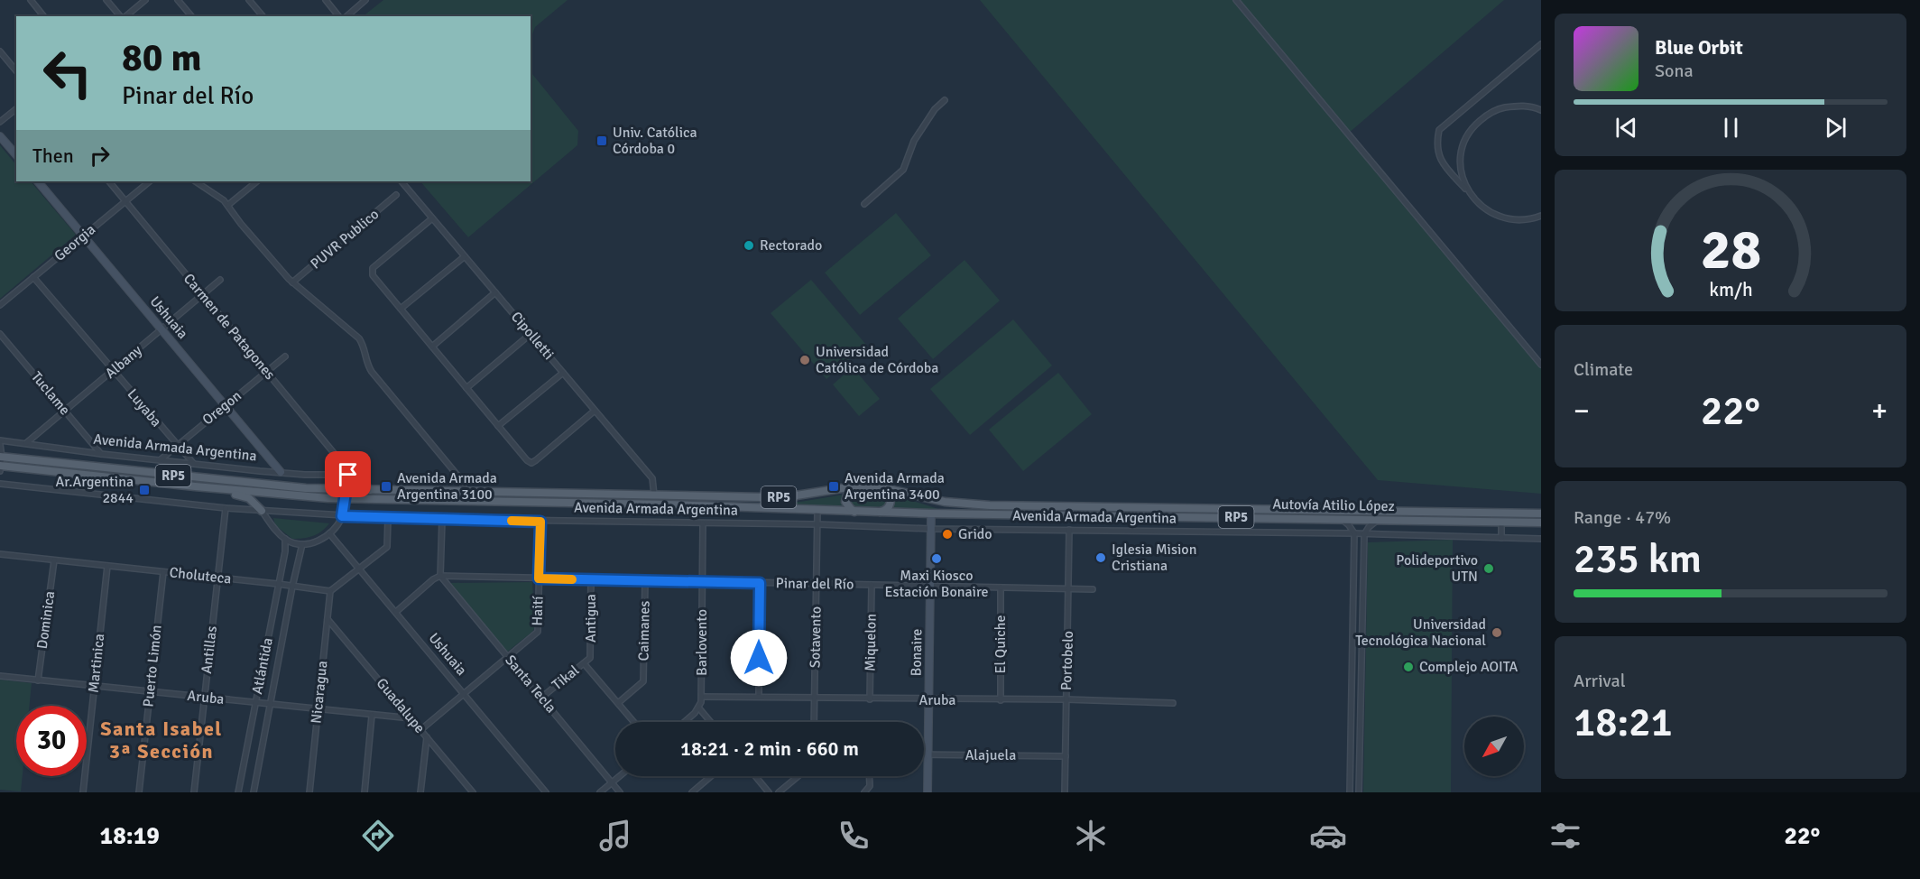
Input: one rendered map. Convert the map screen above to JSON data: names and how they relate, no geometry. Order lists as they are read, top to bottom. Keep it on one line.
{"streets":{"main road":["Ushuaia","Avenida Armada Argentina","RP5","Autovía Atilio López","Bonaire"],"street":["PUVR Publico","Georgia","Carmen de Patagones","Cipolletti","Albany","Tuclame","Luyaba","Oregon","Choluteca","Pinar del Río","Haití","Antigua","Dominica","Caimanes","Sotavento","Barlovento","Miquelon","El Quiche","Antillas","Portobelo","Martinica","Puerto Limón","Atlántida","Tikal","Santa Tecla","Nicaragua","Aruba","Guadalupe","Alajuela"]},"crossings":[["Georgia","Ushuaia"],["Georgia","Carmen de Patagones"],["Georgia","Luyaba"],["Ushuaia","Albany"],["Ushuaia","Oregon"],["Ushuaia","Avenida Armada Argentina"],["Carmen de Patagones","Albany"],["Carmen de Patagones","Oregon"],["Carmen de Patagones","Avenida Armada Argentina"],["Cipolletti","Avenida Armada Argentina"],["Albany","Tuclame"],["Albany","Luyaba"],["Albany","Avenida Armada Argentina"],["Tuclame","Avenida Armada Argentina"],["Luyaba","Oregon"],["Luyaba","Avenida Armada Argentina"],["Oregon","Avenida Armada Argentina"],["Avenida Armada Argentina","Autovía Atilio López"],["Avenida Armada Argentina","Haití"],["Avenida Armada Argentina","Sotavento"],["Avenida Armada Argentina","Barlovento"],["Avenida Armada Argentina","Antillas"],["Avenida Armada Argentina","Bonaire"],["Avenida Armada Argentina","Portobelo"],["Autovía Atilio López","Bonaire"],["Choluteca","Dominica"],["Choluteca","Antillas"],["Choluteca","Martinica"],["Choluteca","Puerto Limón"],["Choluteca","Atlántida"],["Choluteca","Nicaragua"],["Pinar del Río","Haití"],["Pinar del Río","Antigua"],["Pinar del Río","Caimanes"],["Pinar del Río","Sotavento"],["Pinar del Río","Barlovento"],["Pinar del Río","Miquelon"],["Pinar del Río","El Quiche"],["Pinar del Río","Bonaire"],["Pinar del Río","Portobelo"],["Pinar del Río","Santa Tecla"],["Haití","Santa Tecla"],["Antigua","Tikal"],["Dominica","Aruba"],["Sotavento","Aruba"],["Barlovento","Aruba"],["Miquelon","Aruba"],["El Quiche","Aruba"],["Antillas","Aruba"],["Bonaire","Aruba"],["Bonaire","Alajuela"],["Portobelo","Aruba"],["Portobelo","Alajuela"],["Martinica","Aruba"],["Puerto Limón","Aruba"],["Atlántida","Aruba"],["Tikal","Santa Tecla"],["Nicaragua","Aruba"],["Nicaragua","Guadalupe"],["Aruba","Guadalupe"]],"districts":["Santa Isabel 3ª Sección"],"places":{"transit":["Univ. Católica Córdoba 0","Avenida Armada Argentina 3100","Avenida Armada Argentina 3400","Ar.Argentina 2844"],"other":["Rectorado","Universidad Católica de Córdoba","Grido","Iglesia Mision Cristiana","Maxi Kiosco Estación Bonaire","Polideportivo UTN","Universidad Tecnológica Nacional","Complejo AOITA"]},"north":"bottom left","page":{"turn":["80 m","Pinar del Río"],"song":["Blue Orbit","Sona"],"then":"Then","tile":["Climate",["Range · 47%","235 km"],["Arrival","18:21"]],"heat":["−","22°","+"],"limit":"30","trip":"18:21 · 2 min · 660 m","tabs":["18:19","22°"],"gauge":["28","km/h"]}}
